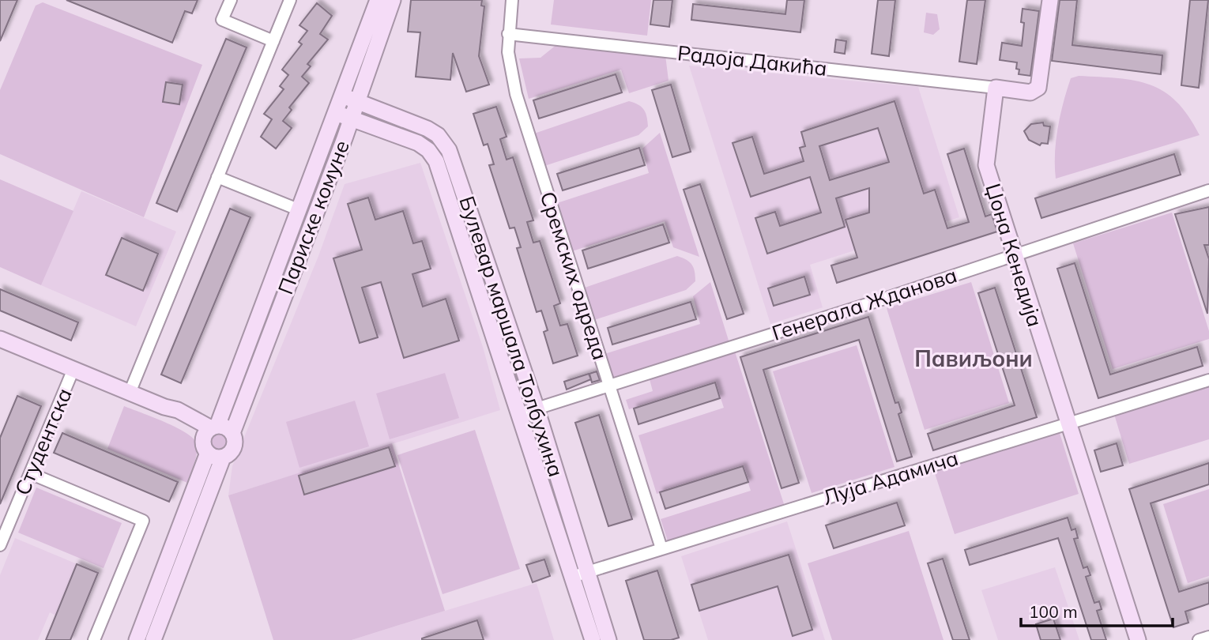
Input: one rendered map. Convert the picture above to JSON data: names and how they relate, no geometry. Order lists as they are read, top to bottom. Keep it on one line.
{"streets":{"street":["Радоја Дакића","Париске комуне","Џона Кенедија","Сремских одреда","Генерала Жданова","Булевар маршала Толбухина","Студентска","Луја Адамича"]},"crossings":[["Радоја Дакића","Џона Кенедија"],["Радоја Дакића","Сремских одреда"],["Париске комуне","Булевар маршала Толбухина"],["Париске комуне","Студентска"],["Џона Кенедија","Генерала Жданова"],["Џона Кенедија","Луја Адамича"],["Сремских одреда","Генерала Жданова"],["Сремских одреда","Луја Адамича"],["Генерала Жданова","Булевар маршала Толбухина"],["Булевар маршала Толбухина","Луја Адамича"]],"districts":["Павиљони"],"scale_bar":"100 m"}
